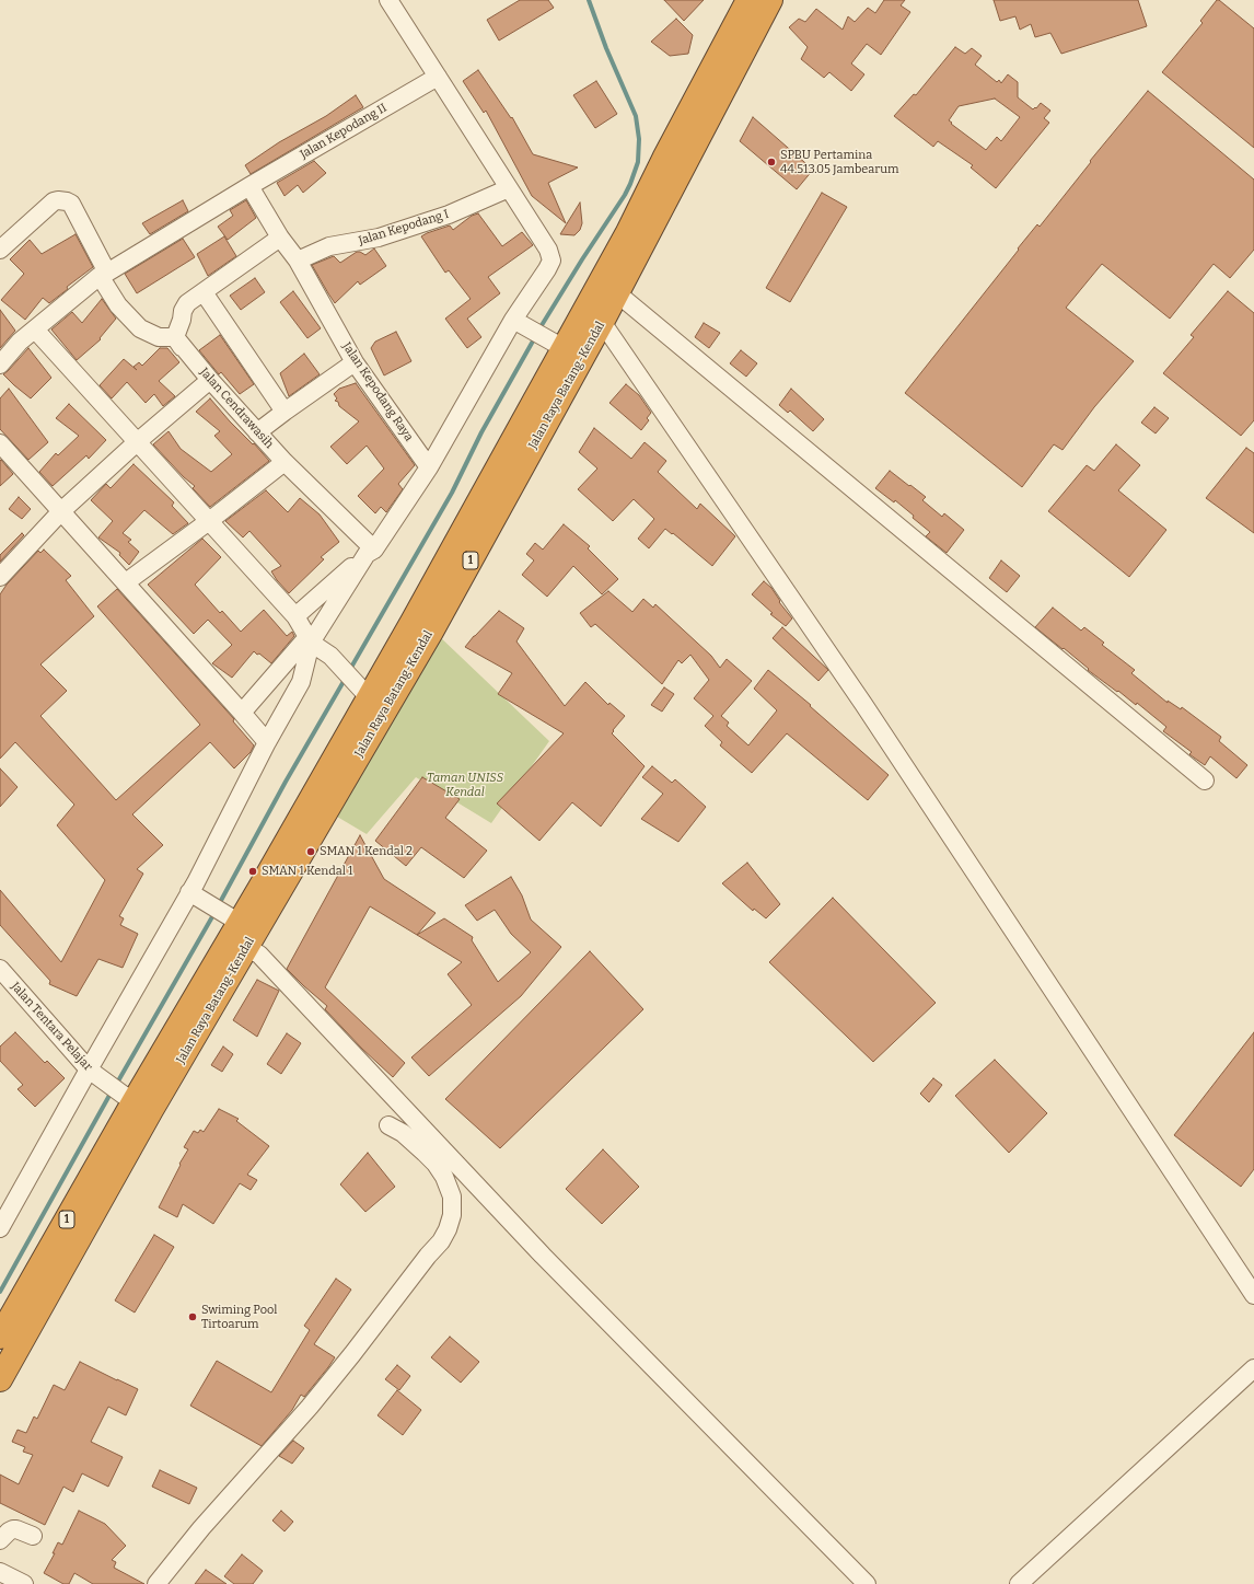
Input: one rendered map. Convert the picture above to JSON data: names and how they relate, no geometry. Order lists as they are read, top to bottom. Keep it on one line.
{"streets":{"highway":["Jalan Raya Batang-Kendal","1"],"street":["Jalan Kepodang II","Jalan Kepodang I","Jalan Kepodang Raya","Jalan Cendrawasih","Jalan Tentara Pelajar"]},"crossings":[["Jalan Kepodang II","Jalan Kepodang Raya"],["Jalan Kepodang I","Jalan Kepodang Raya"],["Jalan Raya Batang-Kendal","Jalan Tentara Pelajar"]],"parks":["Taman UNISS Kendal"],"places":["SPBU Pertamina 44.513.05 Jambearum","SMAN 1 Kendal 2","SMAN 1 Kendal 1","Swiming Pool Tirtoarum"]}
